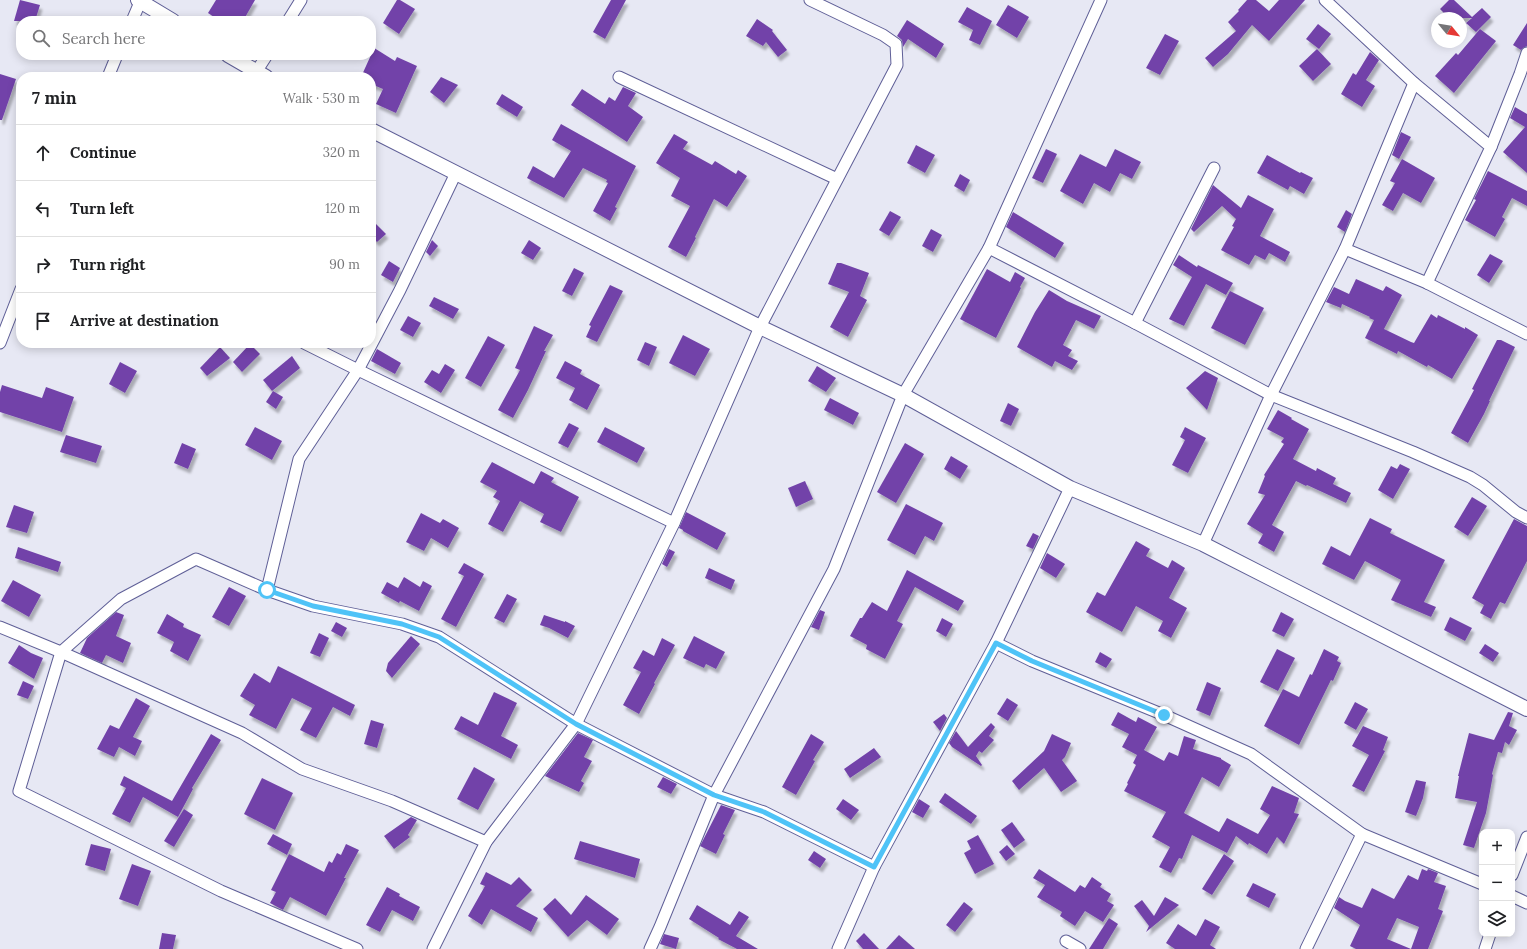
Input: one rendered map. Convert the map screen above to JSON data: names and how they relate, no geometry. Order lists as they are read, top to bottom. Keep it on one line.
{"north":"bottom right","page":{"search":"Search here","heading":["7 min","Walk · 530 m"],"list":[["Continue","320 m"],["Turn left","120 m"],["Turn right","90 m"],"Arrive at destination"],"map_buttons":["+","−"]}}
